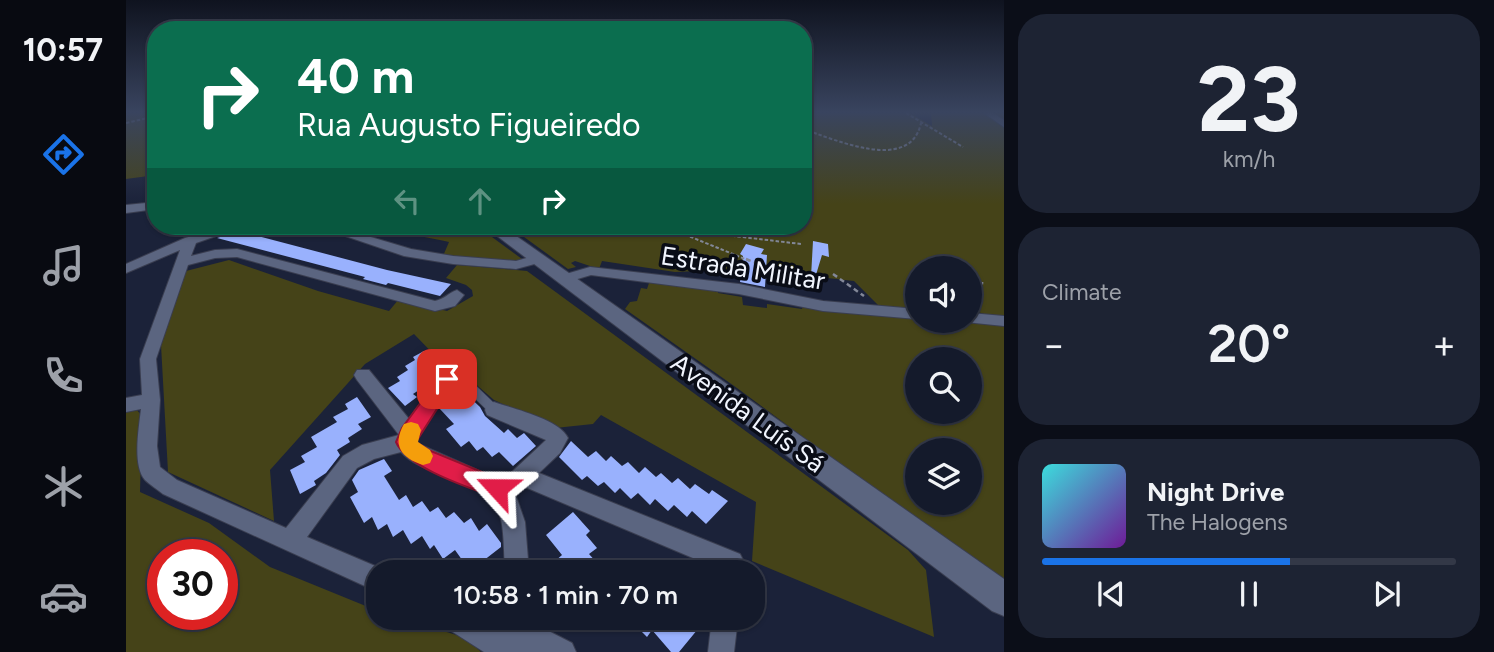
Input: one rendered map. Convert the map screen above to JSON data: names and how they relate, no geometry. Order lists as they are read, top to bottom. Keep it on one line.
{"streets":{"street":["Estrada Militar","Avenida Luís Sá"]},"crossings":[["Estrada Militar","Avenida Luís Sá"]],"page":{"tabs":"10:57","tile":[["23","km/h"],"Climate"],"turn":["40 m","Rua Augusto Figueiredo"],"heat":["−","20°","+"],"song":["Night Drive","The Halogens"],"limit":"30","trip":"10:58 · 1 min · 70 m"}}
